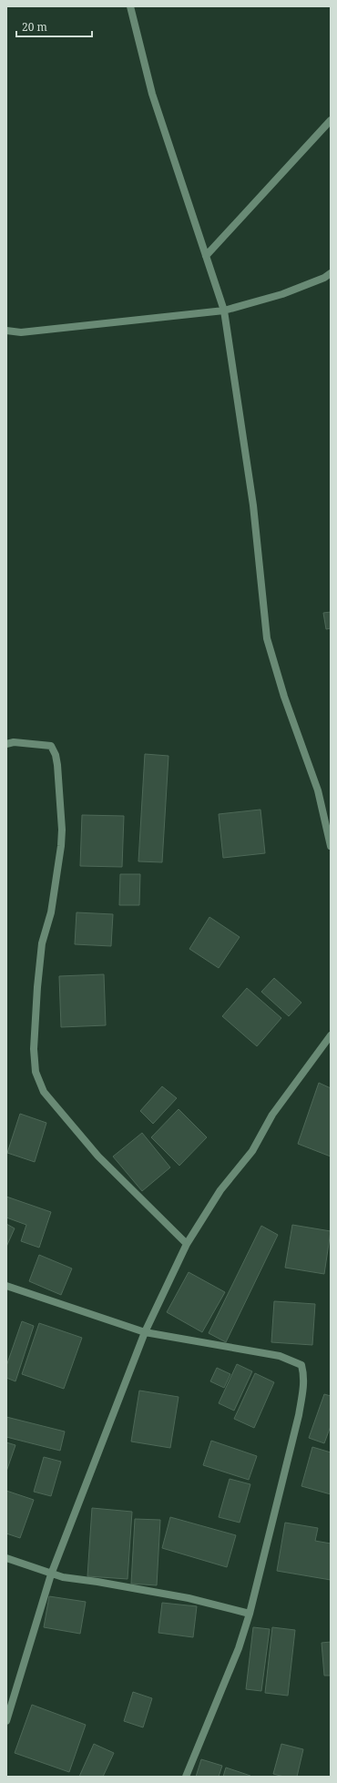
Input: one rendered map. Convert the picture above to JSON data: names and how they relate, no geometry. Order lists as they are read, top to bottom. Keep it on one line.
{"scale_bar":"20 m"}
